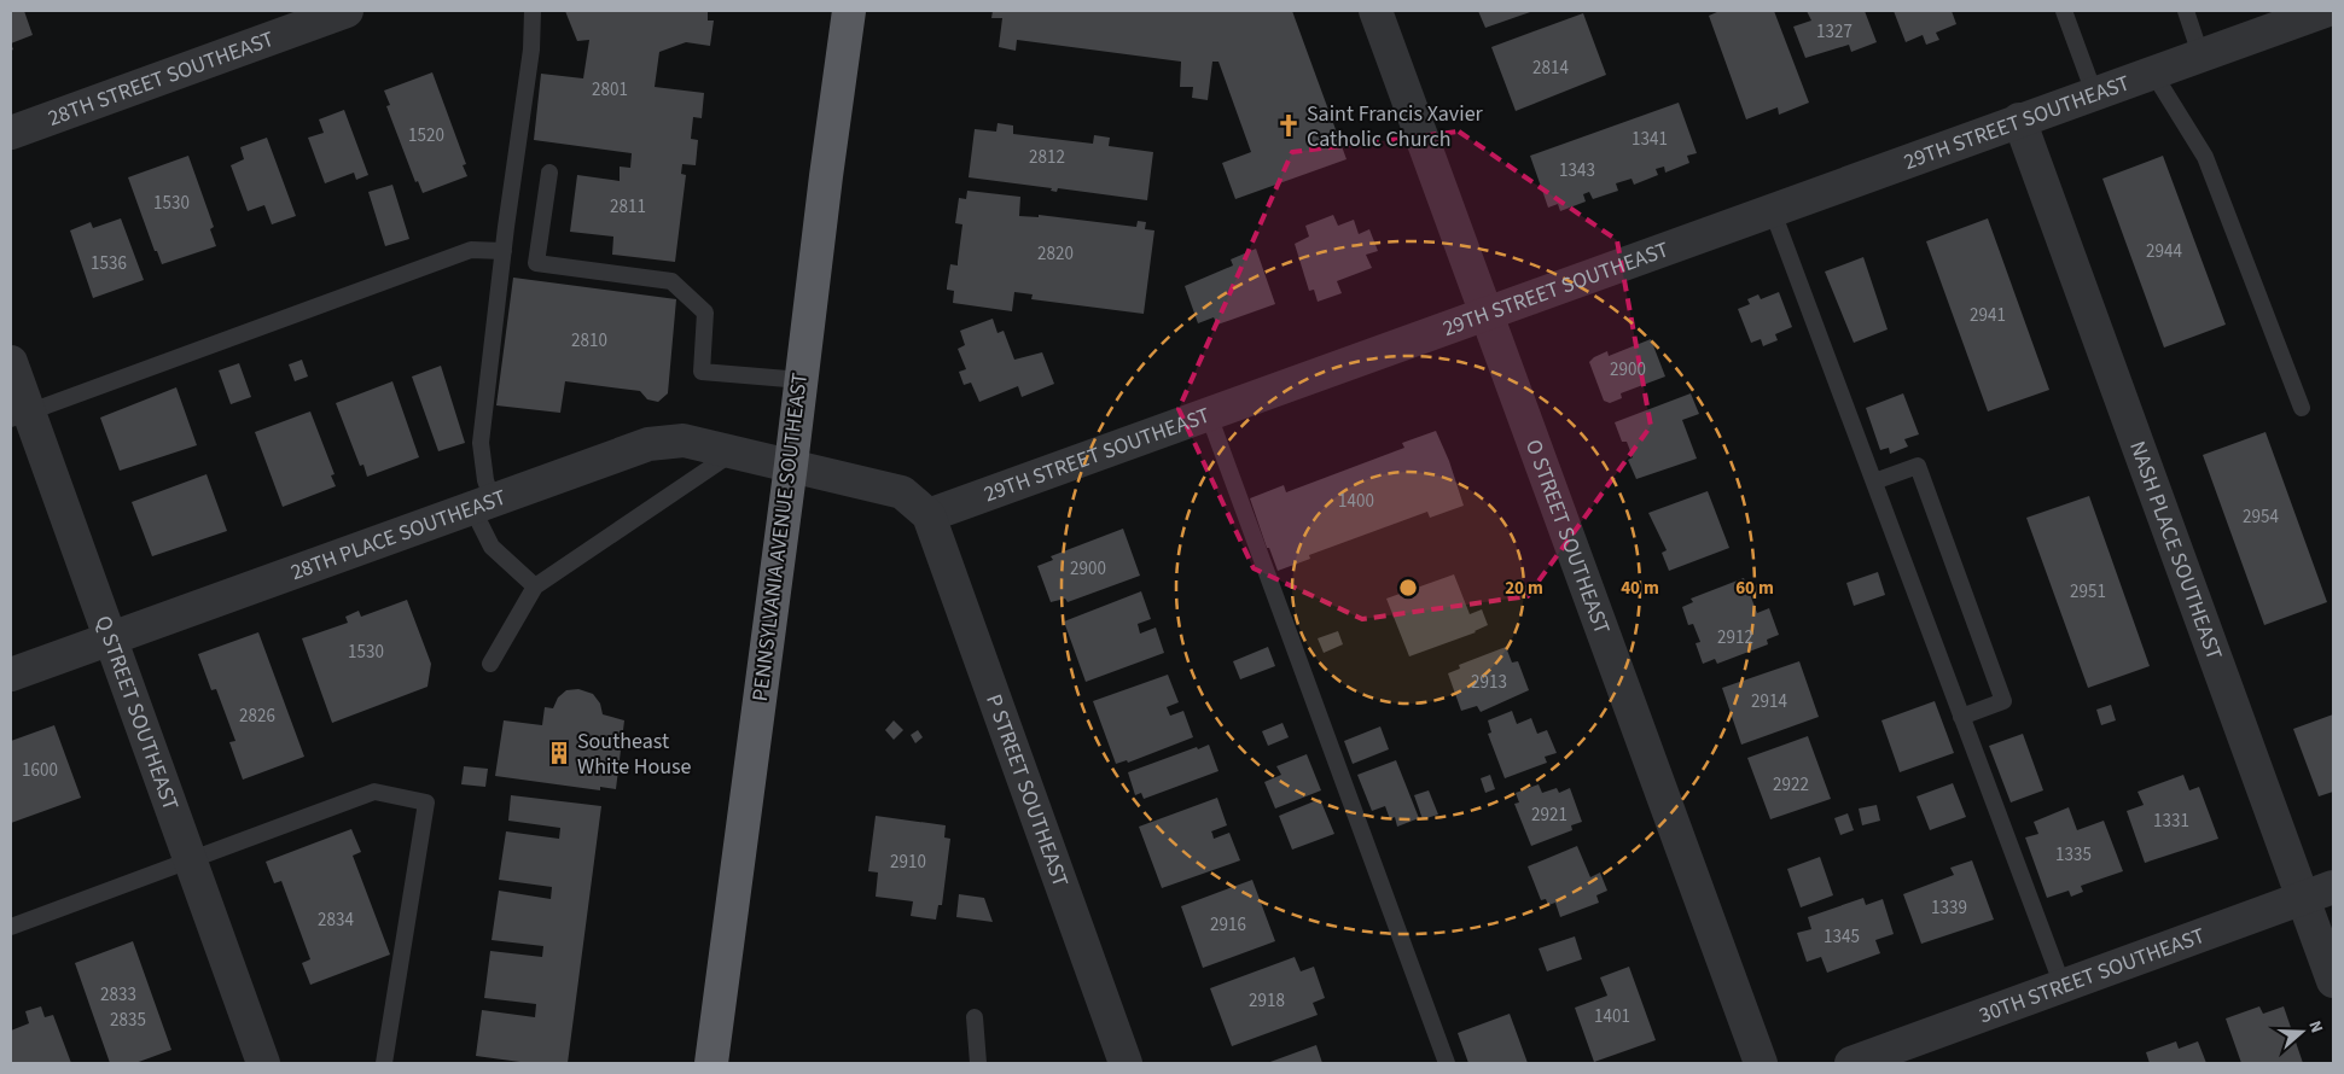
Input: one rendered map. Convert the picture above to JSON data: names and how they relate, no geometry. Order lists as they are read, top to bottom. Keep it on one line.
{"streets":{"highway":["PENNSYLVANIA AVENUE SOUTHEAST"],"street":["28TH STREET SOUTHEAST","29TH STREET SOUTHEAST","28TH PLACE SOUTHEAST","O STREET SOUTHEAST","NASH PLACE SOUTHEAST","Q STREET SOUTHEAST","P STREET SOUTHEAST","30TH STREET SOUTHEAST"]},"crossings":[["29TH STREET SOUTHEAST","O STREET SOUTHEAST"],["29TH STREET SOUTHEAST","NASH PLACE SOUTHEAST"],["29TH STREET SOUTHEAST","P STREET SOUTHEAST"],["28TH PLACE SOUTHEAST","PENNSYLVANIA AVENUE SOUTHEAST"],["28TH PLACE SOUTHEAST","Q STREET SOUTHEAST"],["NASH PLACE SOUTHEAST","30TH STREET SOUTHEAST"]],"places":{"church":["Saint Francis Xavier Catholic Church"],"building":["Southeast White House"]},"house_numbers":["1327","2814","2801","1520","1341","2812","1343","1530","2811","2944","2820","1536","2941","2810","2900","1400","2954","2900","2951","2912","1530","2913","2914","2826","1600","2922","2921","1331","1335","2910","1339","2834","2916","1345","2833","2918","1401","2835"],"north":"right","rings":["20 m","40 m","60 m"]}
